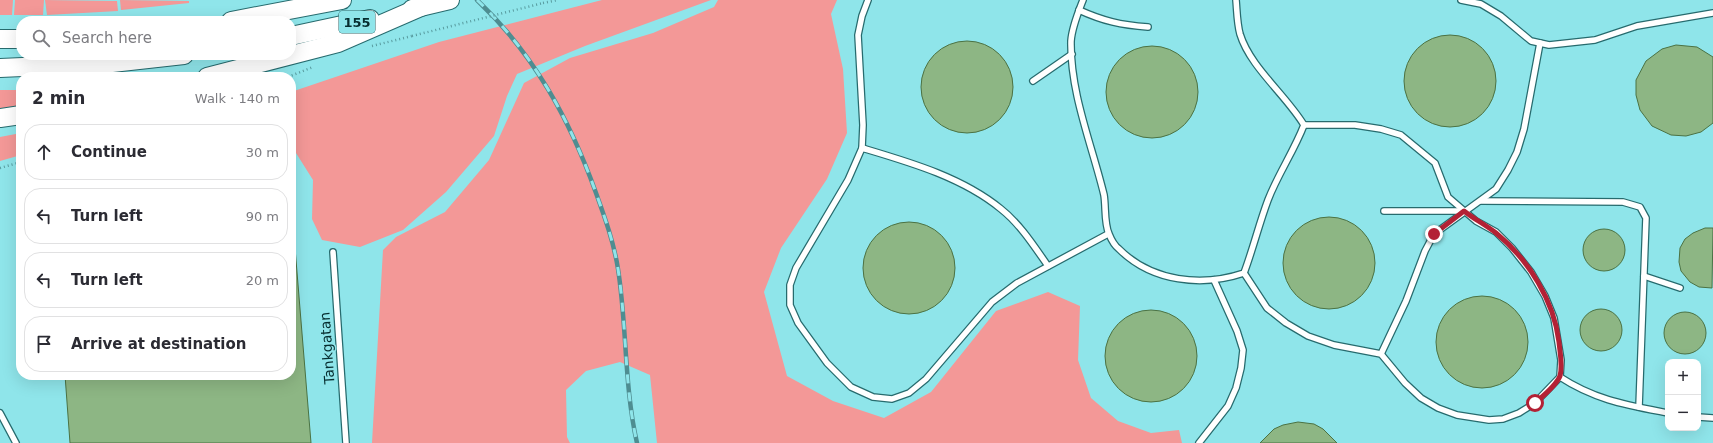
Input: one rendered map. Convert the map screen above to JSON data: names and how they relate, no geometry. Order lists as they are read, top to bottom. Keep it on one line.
{"streets":{"main road":["155"],"lane":["Tankgatan"]},"page":{"search":"Search here","heading":["2 min","Walk · 140 m"],"list":[["Continue","30 m"],["Turn left","90 m"],["Turn left","20 m"],"Arrive at destination"],"map_buttons":["+","−"]}}
